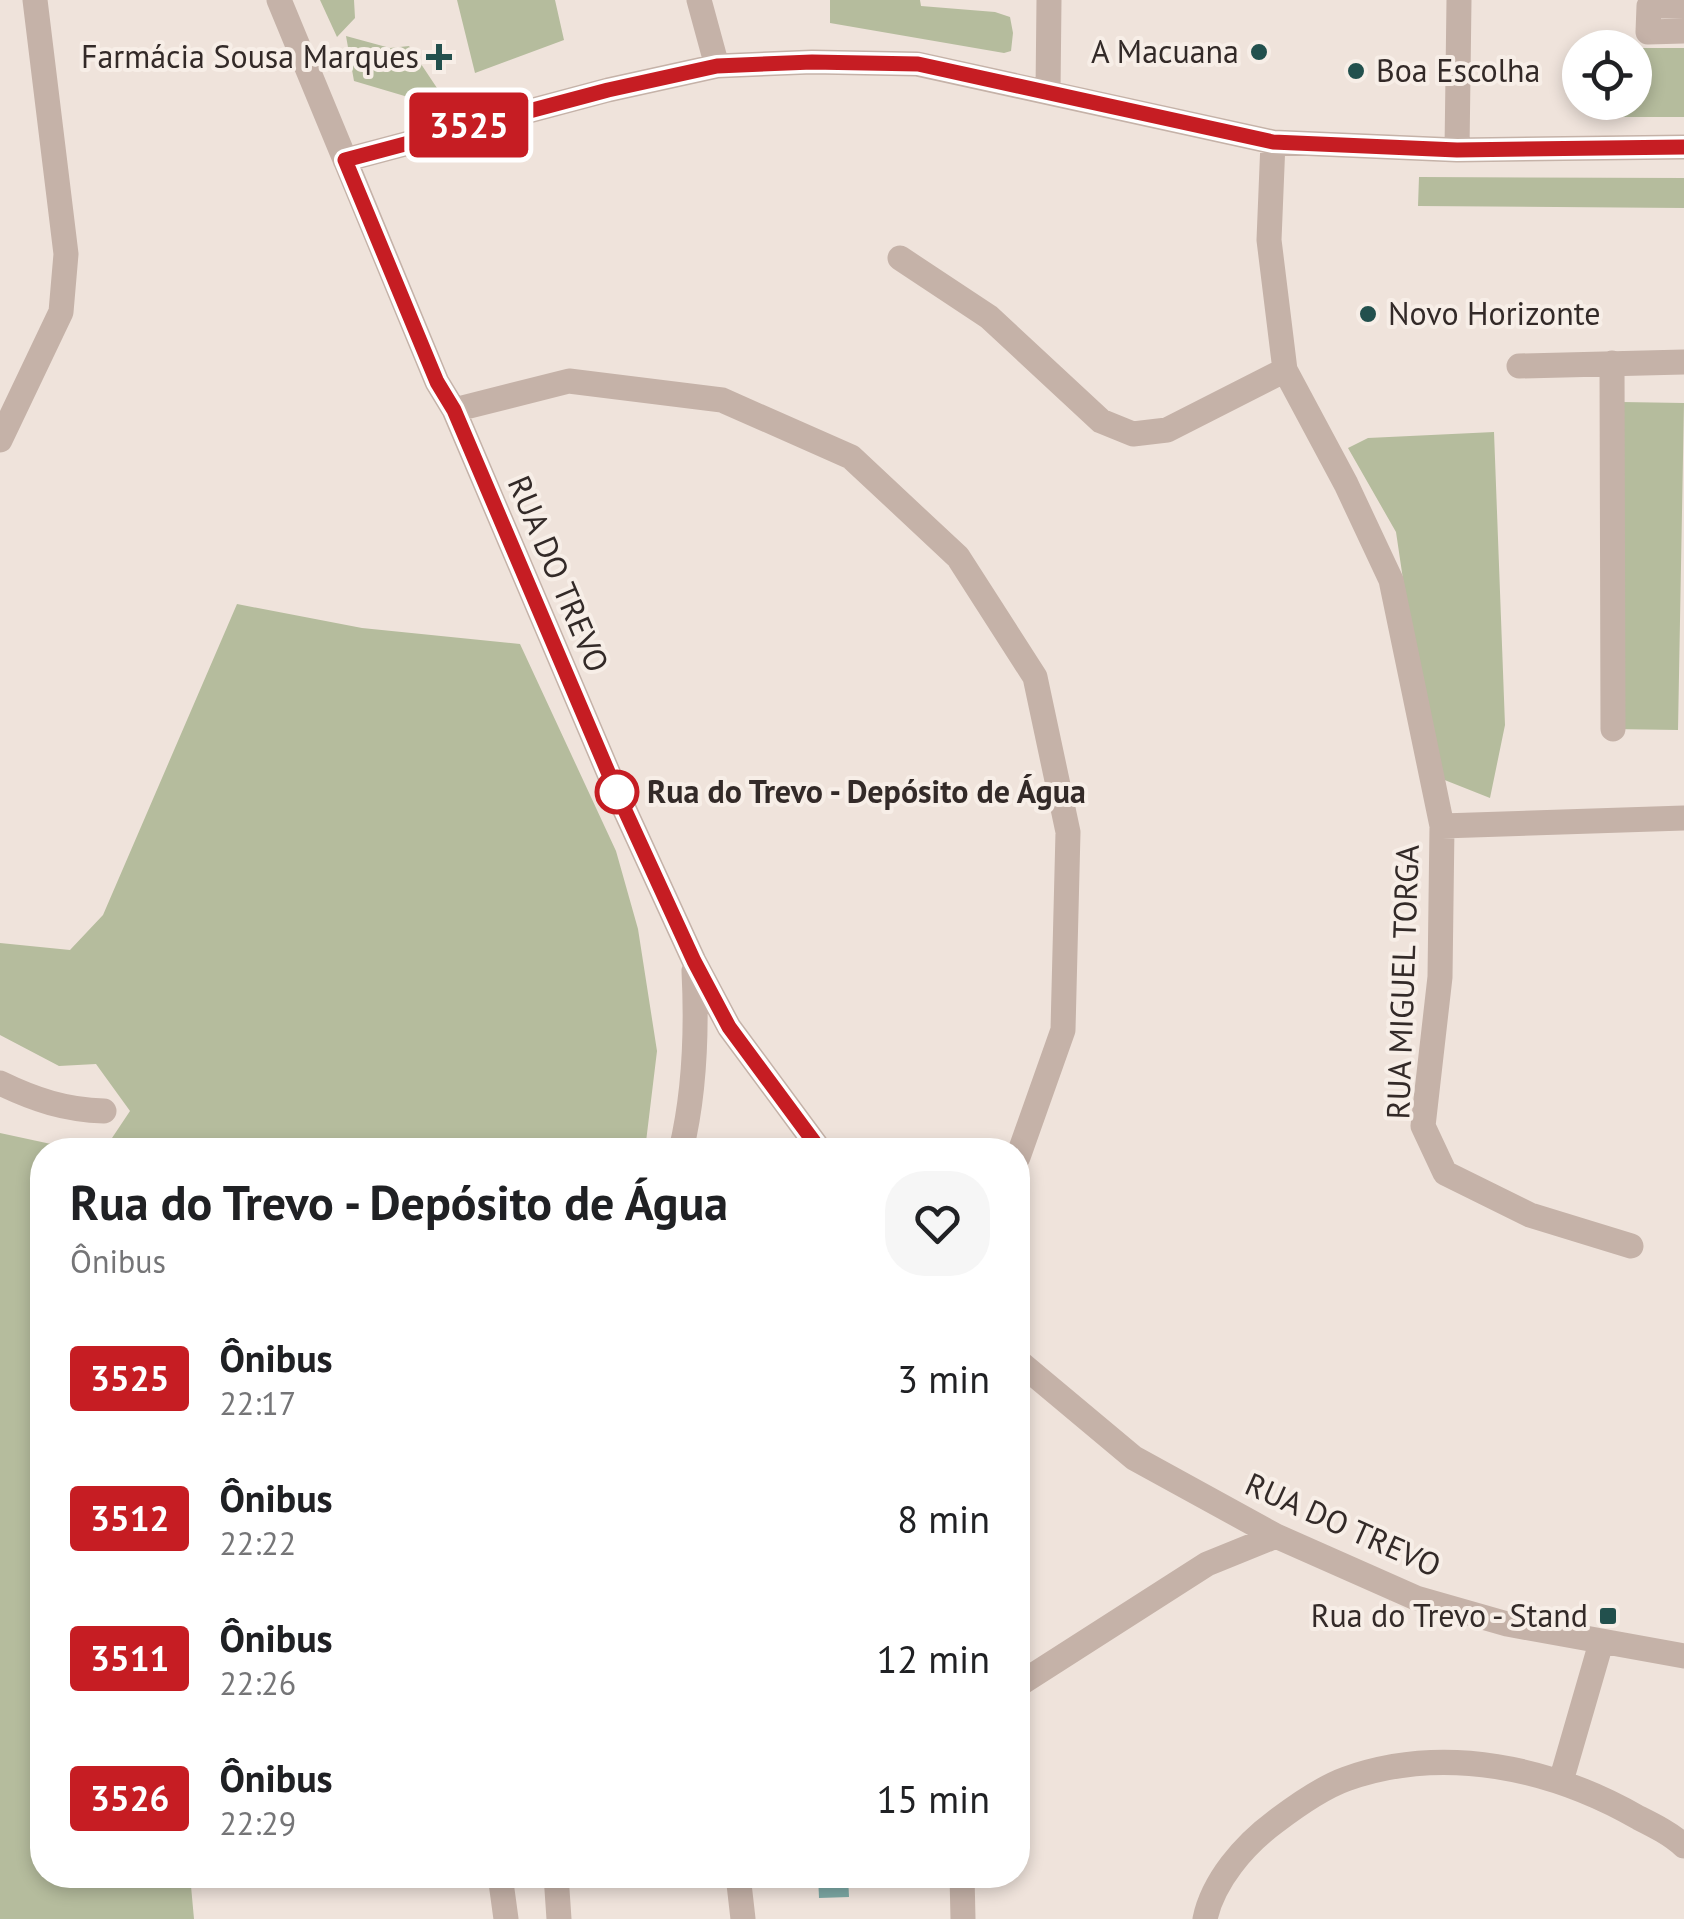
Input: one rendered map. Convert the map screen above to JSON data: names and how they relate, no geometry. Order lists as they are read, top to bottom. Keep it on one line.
{"streets":{"street":["RUA DO TREVO","RUA MIGUEL TORGA"]},"places":{"other":["A Macuana","Boa Escolha","Novo Horizonte","Rua do Trevo - Depósito de Água"],"health":["Farmácia Sousa Marques"],"transit":["Rua do Trevo - Stand"]},"lines":["bus line 3525"],"page":{"on_map":"3525","heading":["Rua do Trevo - Depósito de Água","Ônibus"],"list":[{"mark":"3525","name":"Ônibus","note":"22:17","value":"3 min"},{"mark":"3512","name":"Ônibus","note":"22:22","value":"8 min"},{"mark":"3511","name":"Ônibus","note":"22:26","value":"12 min"},{"mark":"3526","name":"Ônibus","note":"22:29","value":"15 min"}]}}
